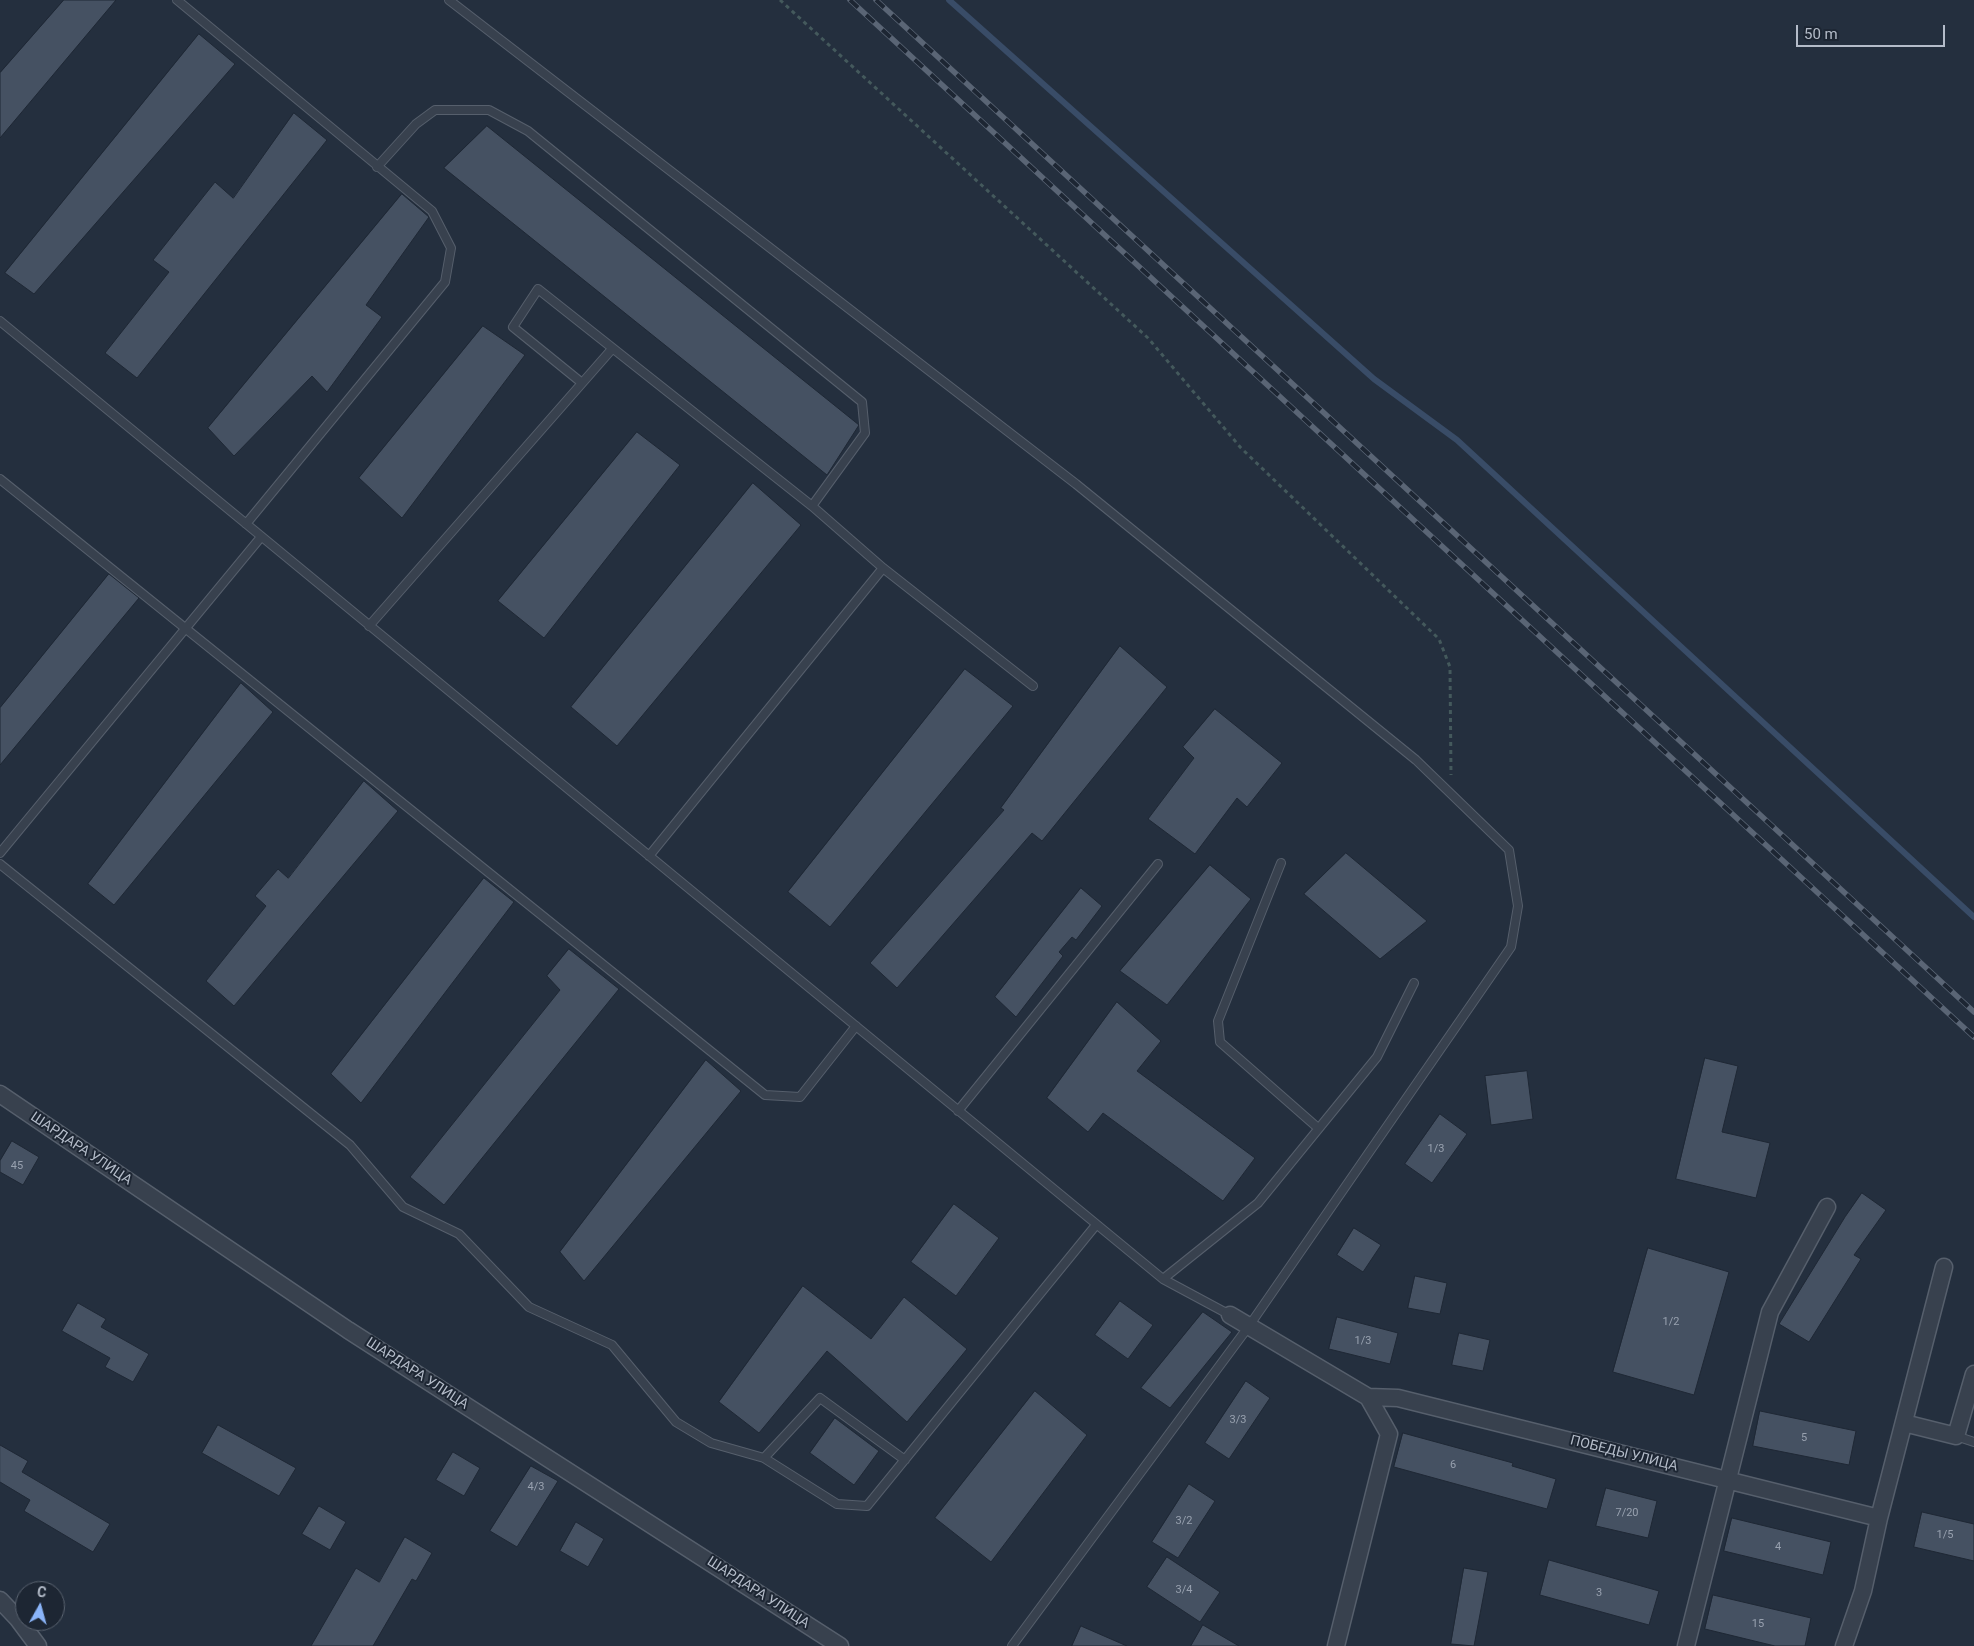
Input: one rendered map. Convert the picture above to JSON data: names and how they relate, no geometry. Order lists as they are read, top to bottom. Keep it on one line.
{"streets":{"street":["ШАРДАРА УЛИЦА","ПОБЕДЫ УЛИЦА"]},"house_numbers":["1/3","45","1/2","1/3","3/3","5","6","4/3","7/20","3/2","1/5","4","3/4","3","15"],"scale_bar":"50 m","north":"top"}
